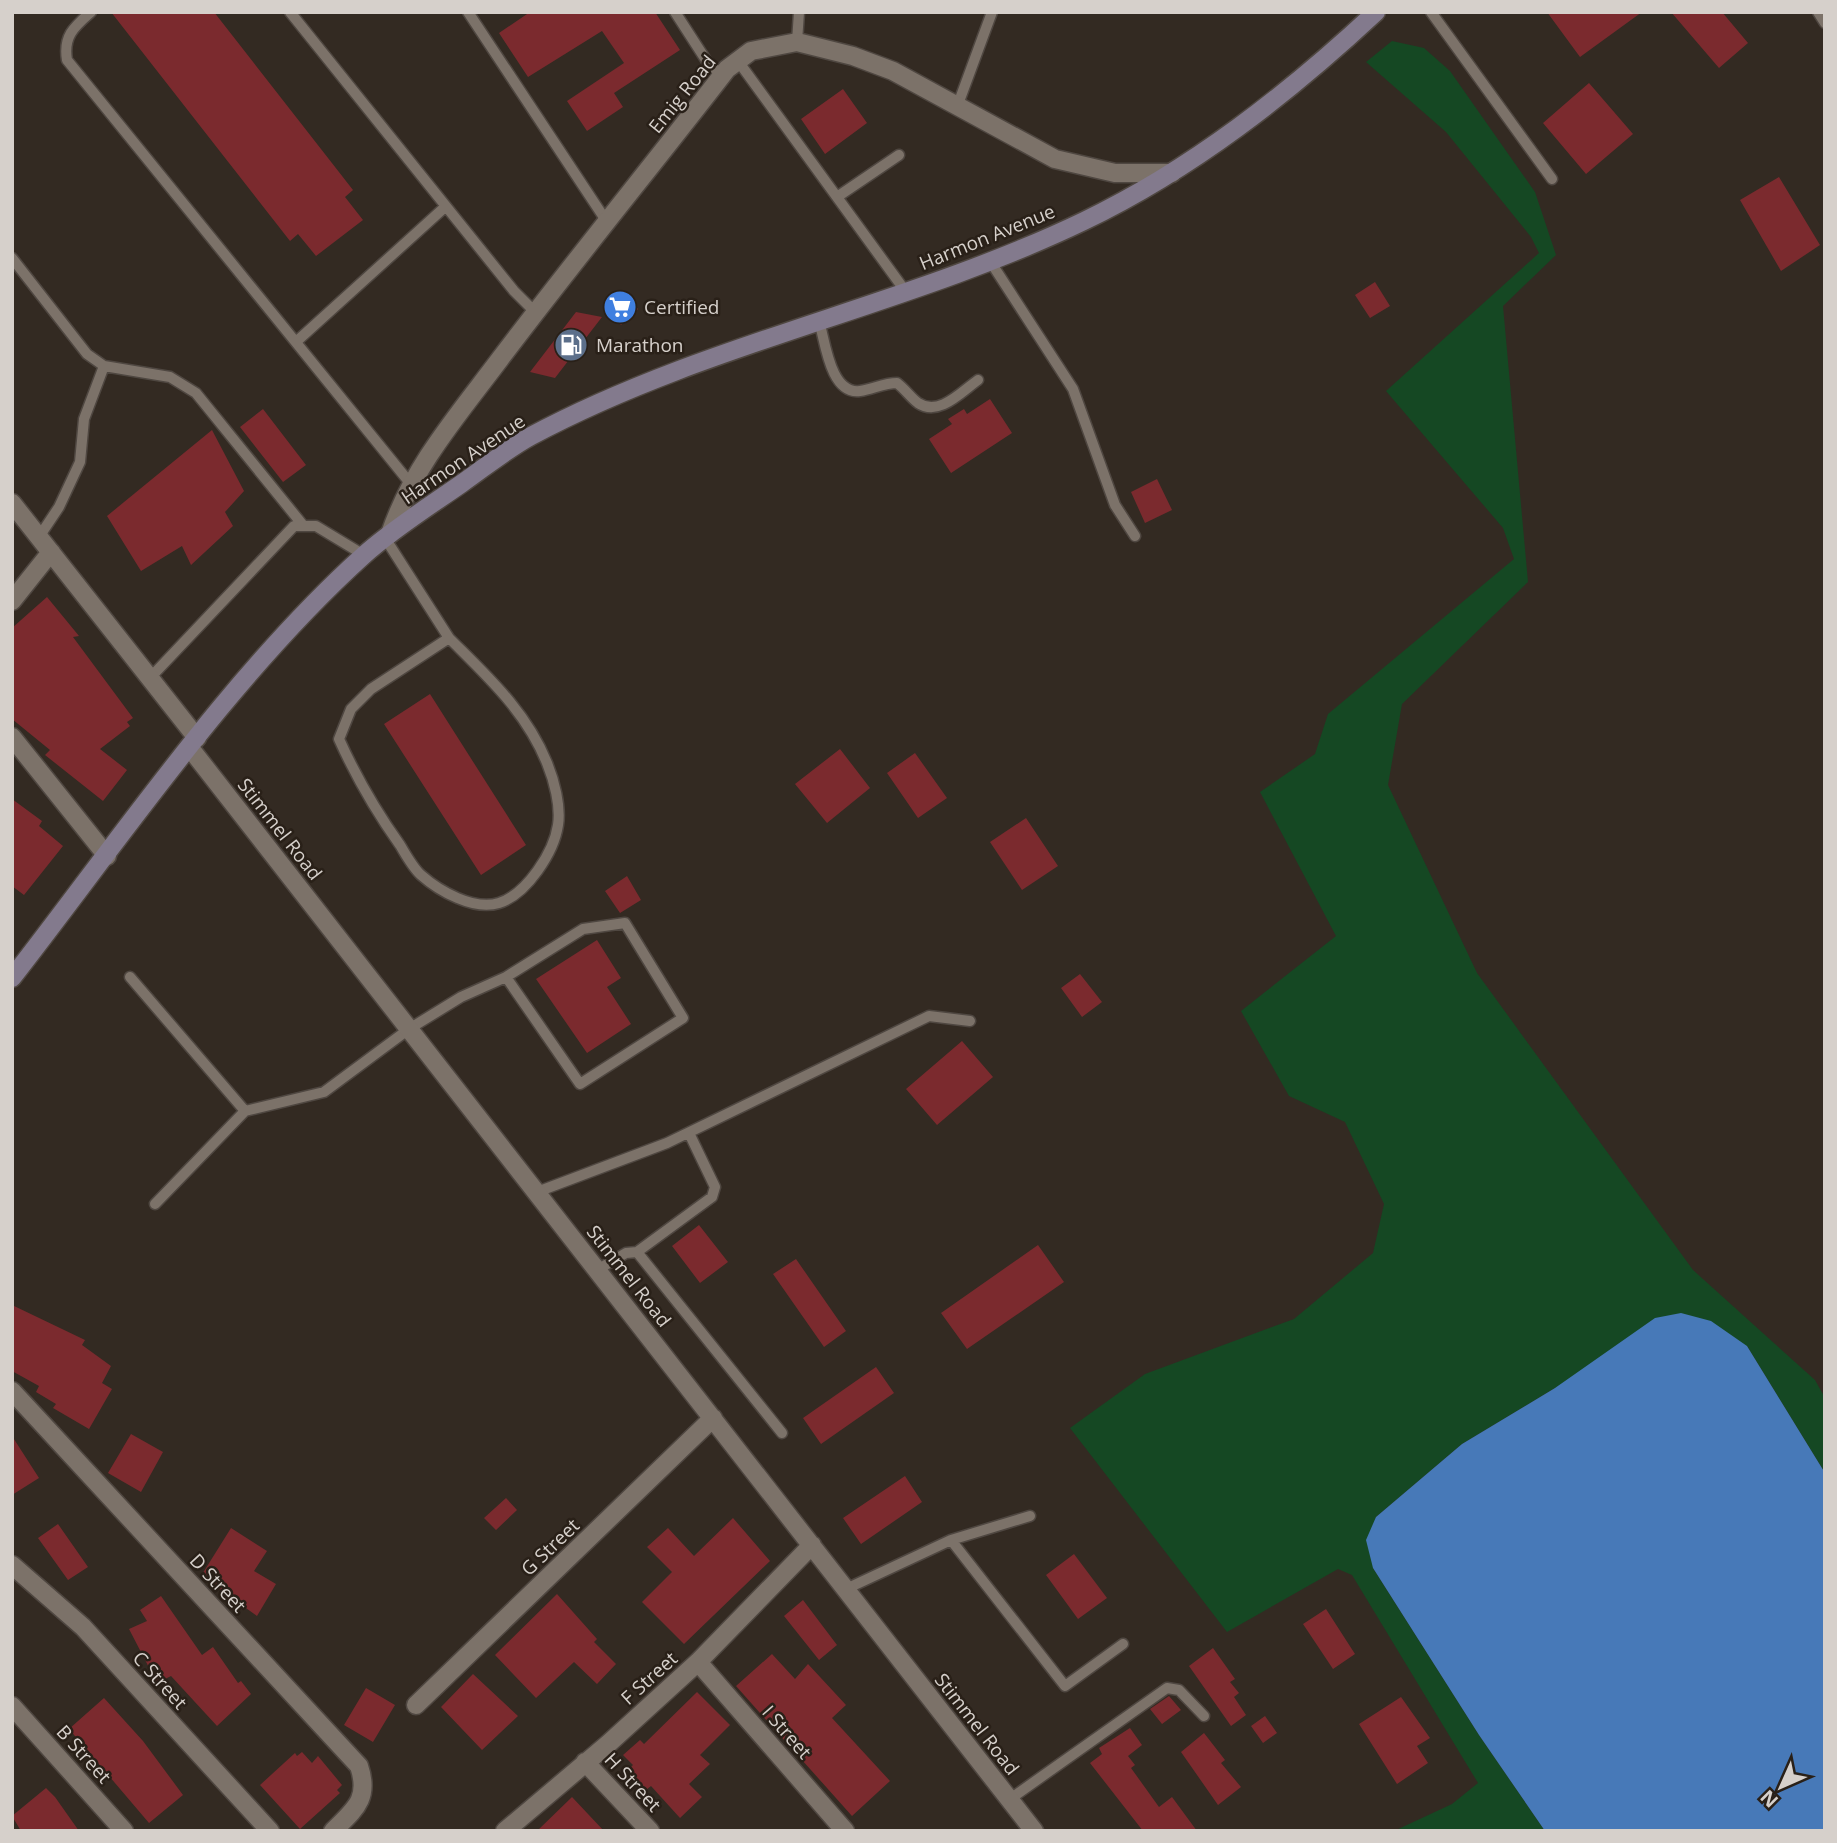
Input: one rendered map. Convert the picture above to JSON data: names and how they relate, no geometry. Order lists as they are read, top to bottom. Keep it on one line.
{"streets":{"main road":["Harmon Avenue"],"street":["Emig Road","Stimmel Road","G Street","D Street","F Street","C Street","I Street","B Street","H Street"]},"crossings":[["Emig Road","Harmon Avenue"],["Harmon Avenue","Stimmel Road"],["Stimmel Road","G Street"],["Stimmel Road","F Street"],["F Street","I Street"],["F Street","H Street"]],"places":{"supermarket":["Certified"],"fuel station":["Marathon"]},"north":"bottom left"}
